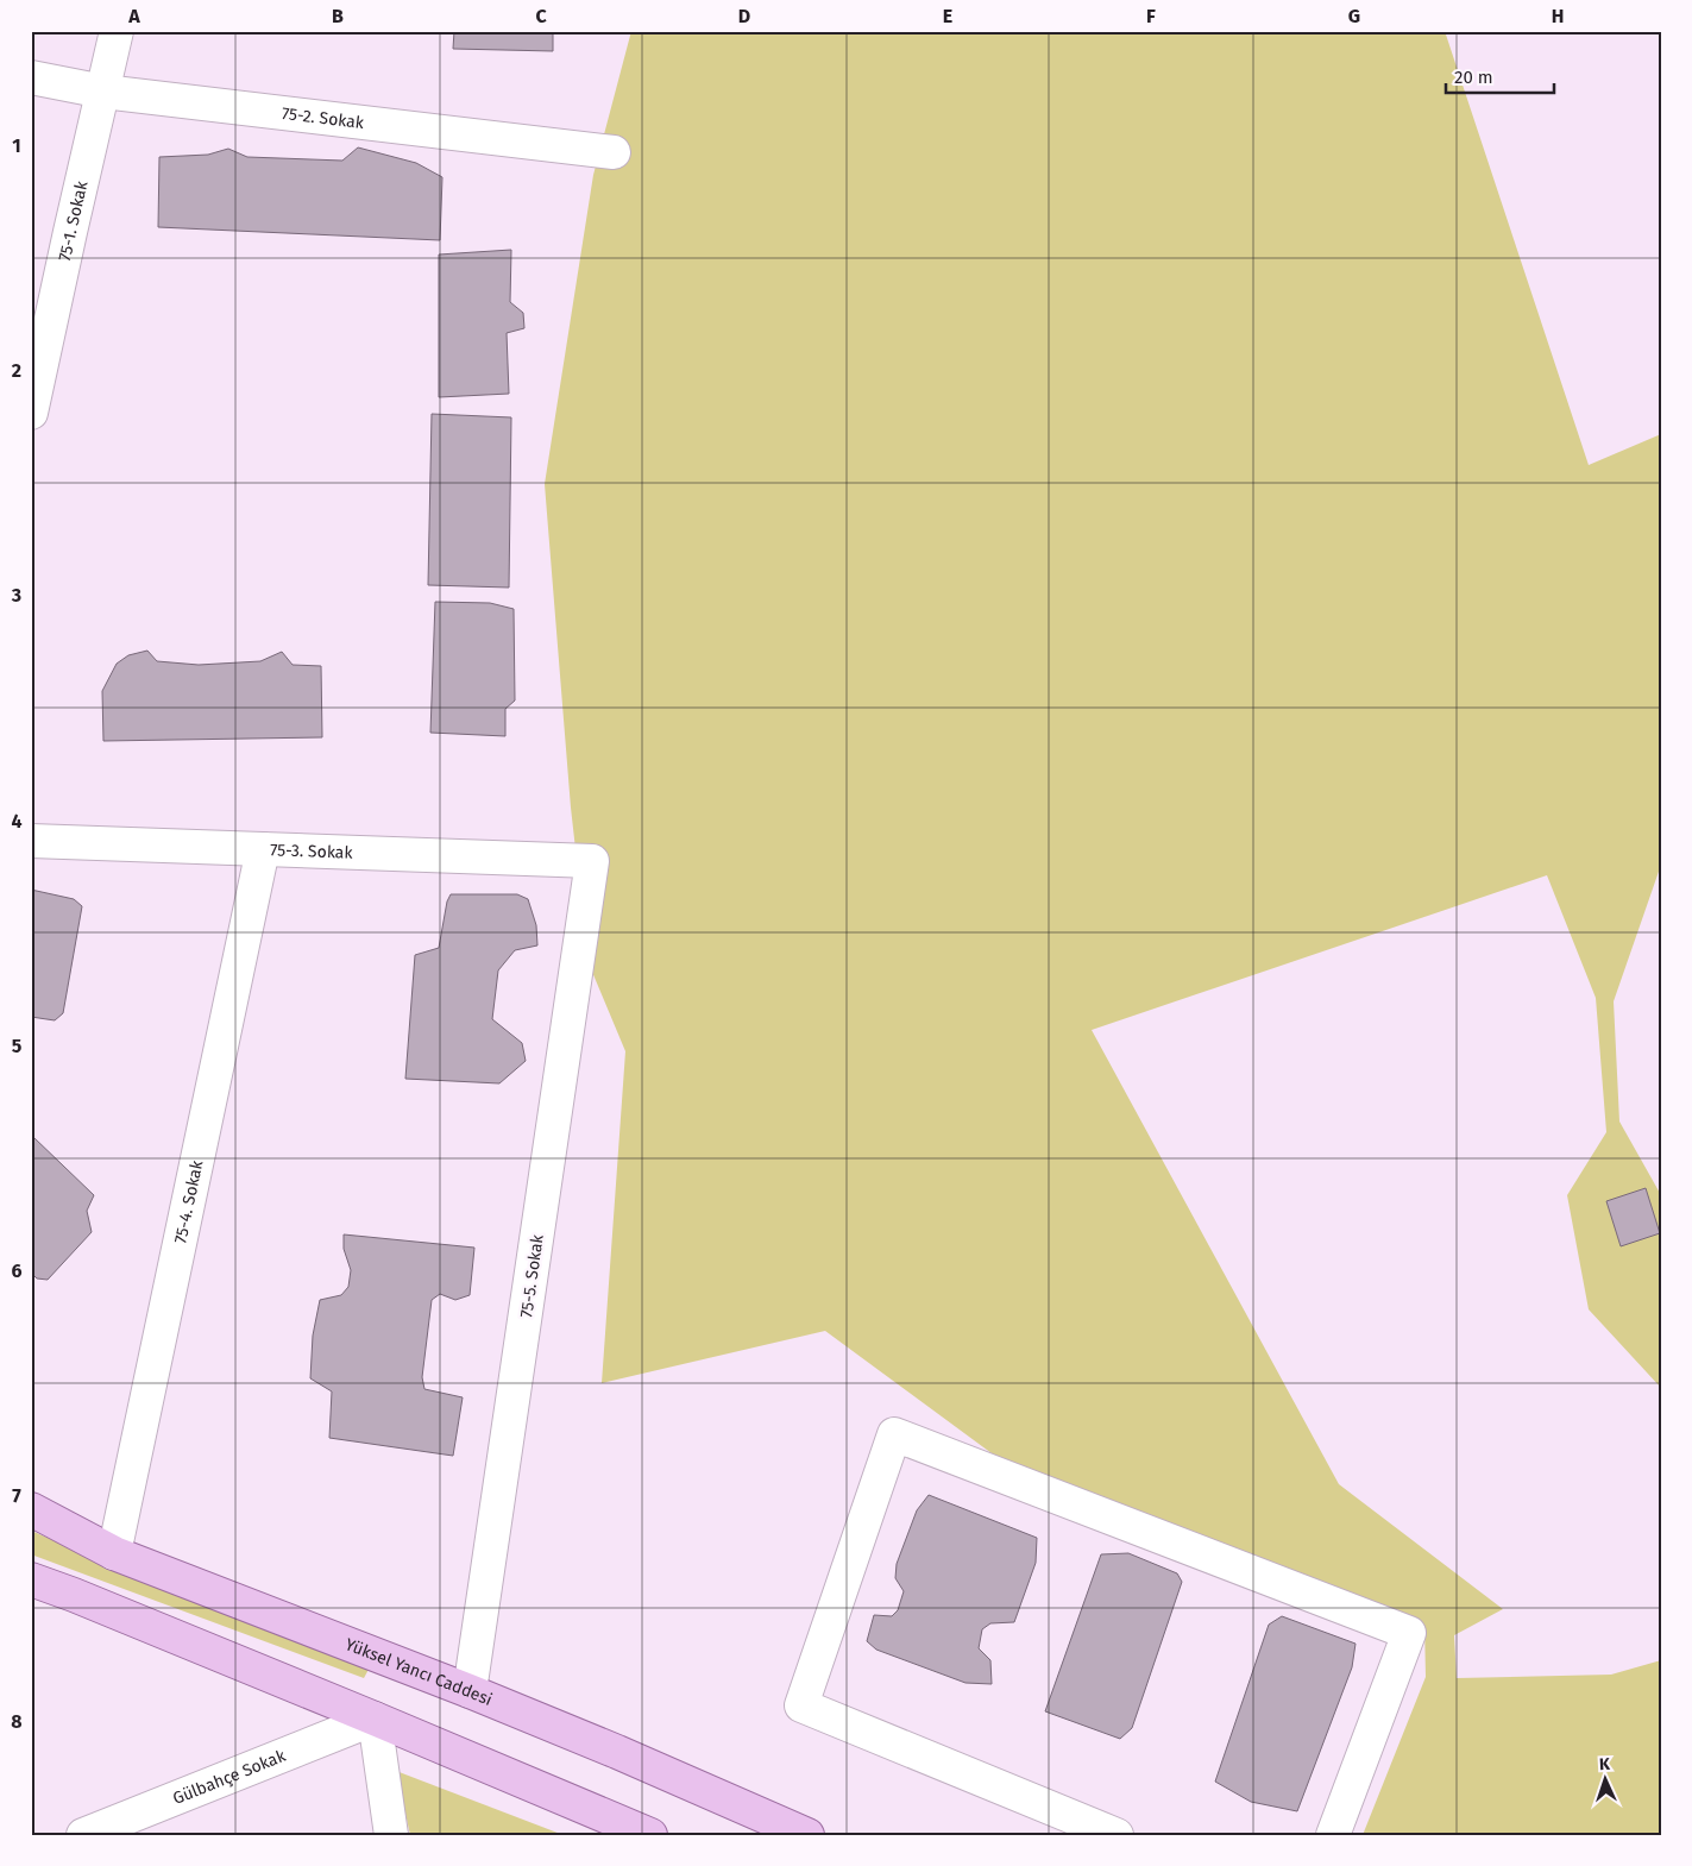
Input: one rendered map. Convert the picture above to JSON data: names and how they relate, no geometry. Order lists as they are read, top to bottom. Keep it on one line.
{"streets":{"main road":["Yüksel Yancı Caddesi"],"street":["75-2. Sokak","75-1. Sokak","75-3. Sokak","75-4. Sokak","75-5. Sokak","Gülbahçe Sokak"]},"crossings":[["75-2. Sokak","75-1. Sokak"],["75-3. Sokak","75-4. Sokak"],["75-3. Sokak","75-5. Sokak"],["75-4. Sokak","Yüksel Yancı Caddesi"],["75-5. Sokak","Yüksel Yancı Caddesi"]],"scale_bar":"20 m","north":"top","grid":{"columns":["A","B","C","D","E","F","G","H"],"rows":["1","2","3","4","5","6","7","8"]}}
